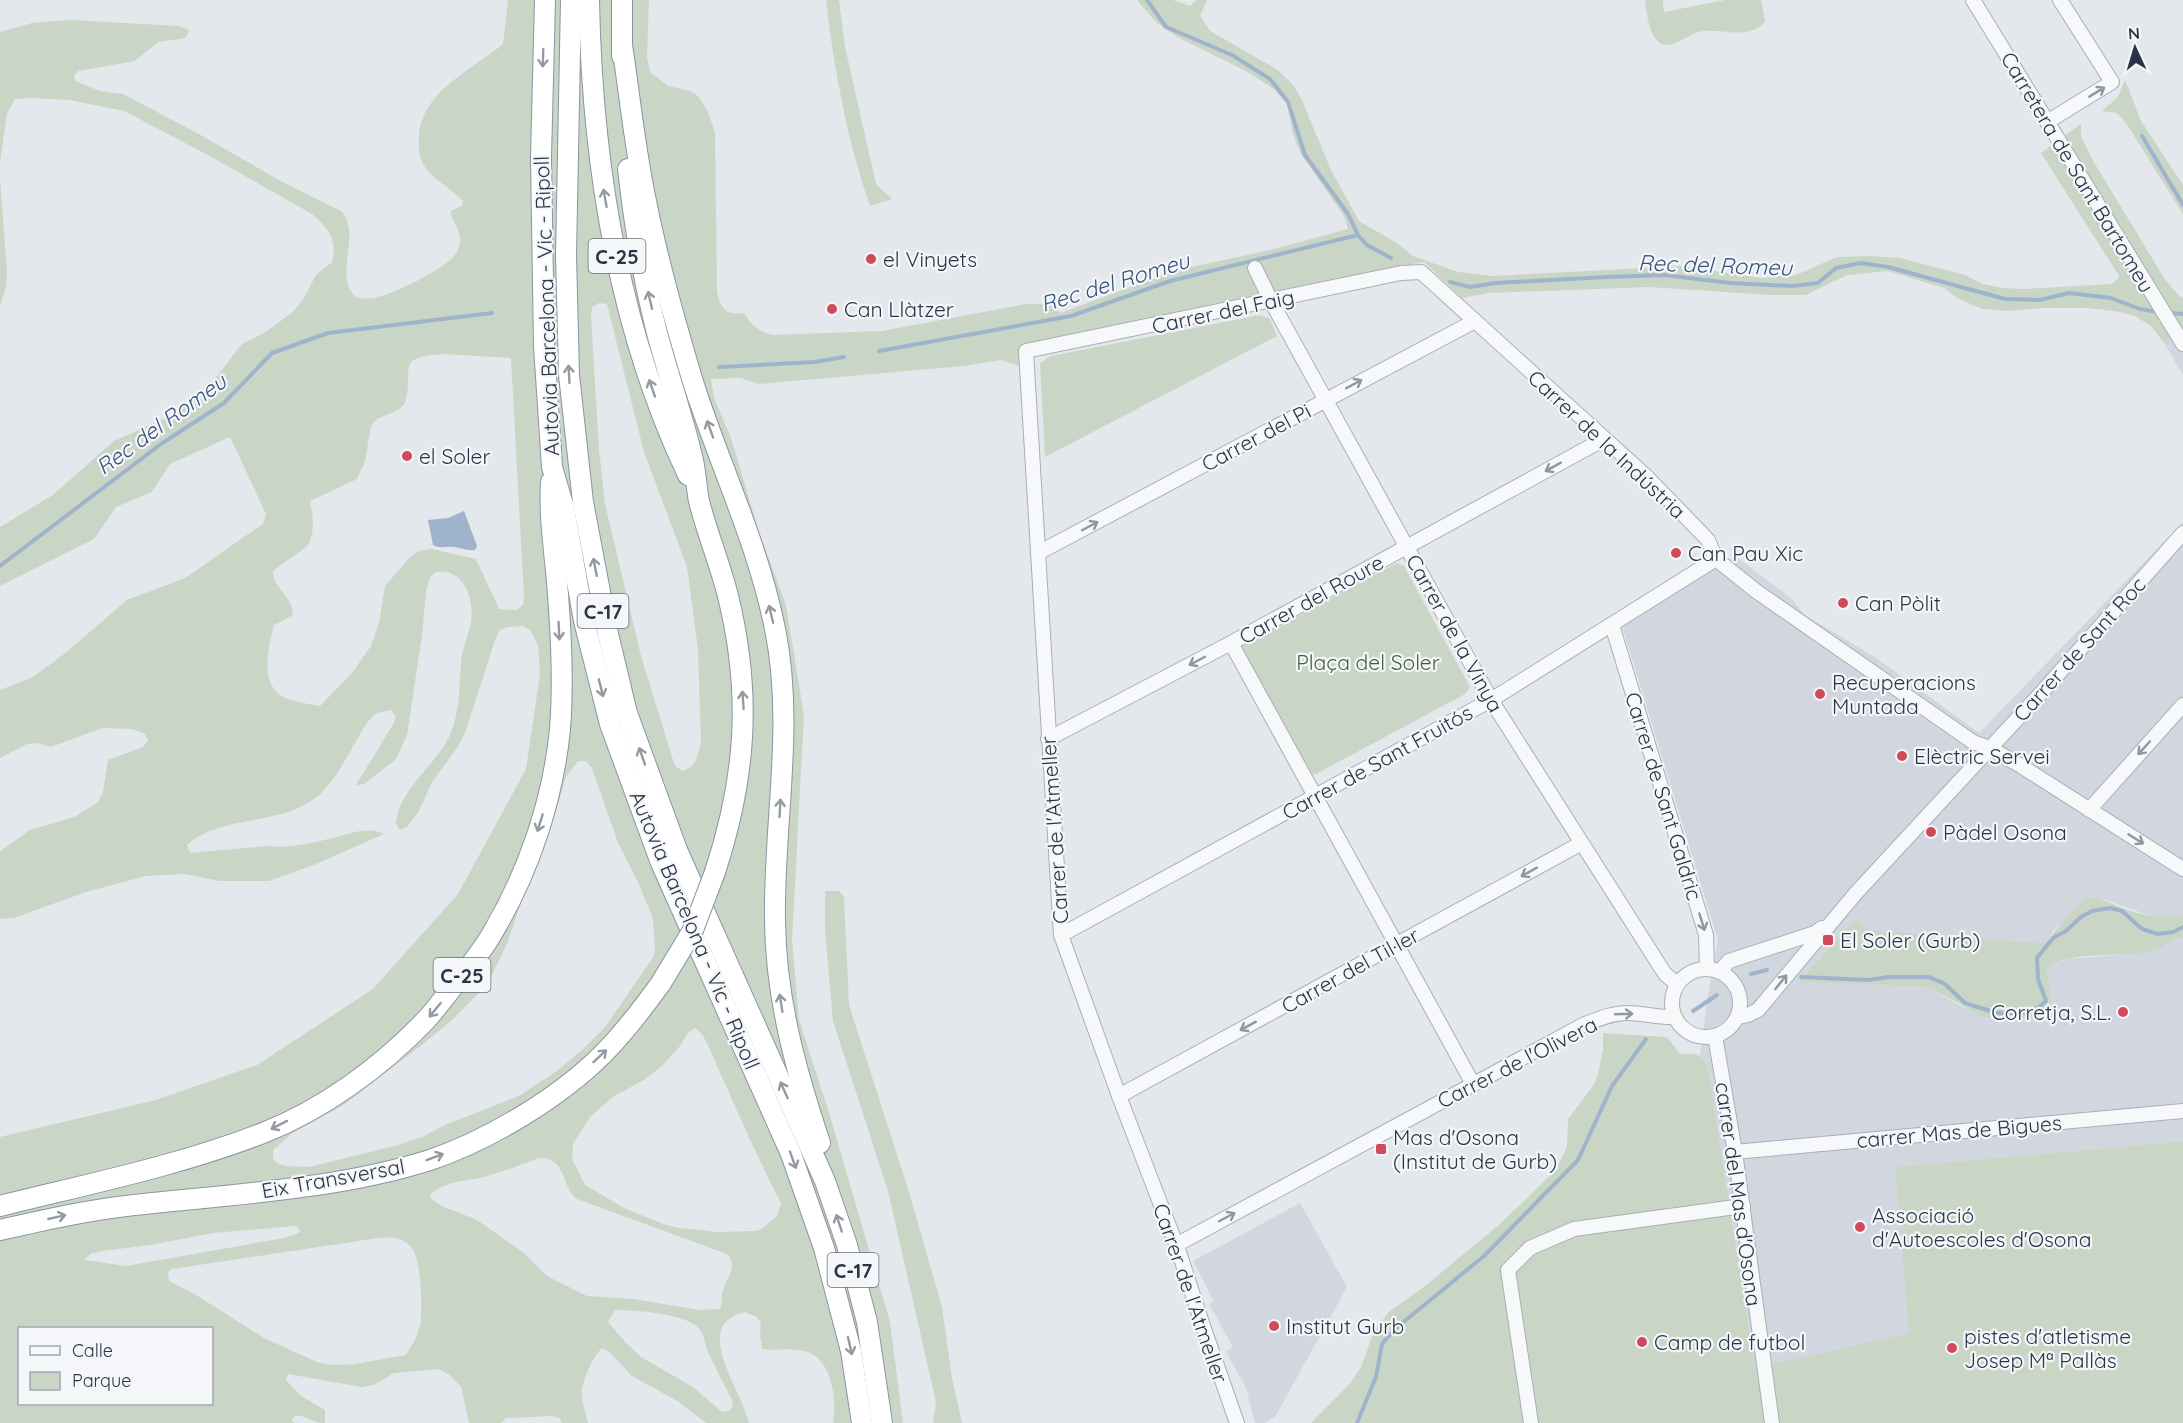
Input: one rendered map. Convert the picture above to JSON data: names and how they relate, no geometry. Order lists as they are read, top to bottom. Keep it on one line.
{"streets":{"highway":["C-25","Autovia Barcelona - Vic - Ripoll","C-17","Eix Transversal"],"street":["Carretera de Sant Bartomeu","Carrer del Faig","Carrer del Pi","Carrer de la Indústria","Carrer del Roure","Carrer de la Vinya","Carrer de Sant Roc","Carrer de Sant Fruitós","Carrer de Sant Galdric","Carrer de l'Atmeller","Carrer del Til·ler","Carrer de l'Olivera","carrer Mas de Bigues","carrer del Mas d'Osona"]},"crossings":[["C-25","Autovia Barcelona - Vic - Ripoll"],["C-25","Eix Transversal"],["Carrer del Faig","Carrer de la Indústria"],["Carrer del Faig","Carrer de la Vinya"],["Carrer del Faig","Carrer de l'Atmeller"],["Carrer del Pi","Carrer de la Indústria"],["Carrer del Pi","Carrer de la Vinya"],["Carrer del Pi","Carrer de l'Atmeller"],["Carrer de la Indústria","Carrer del Roure"],["Carrer de la Indústria","Carrer de Sant Roc"],["Carrer de la Indústria","Carrer de Sant Fruitós"],["Carrer del Roure","Carrer de la Vinya"],["Carrer del Roure","Carrer de l'Atmeller"],["Carrer de la Vinya","Carrer de Sant Roc"],["Carrer de la Vinya","Carrer de Sant Fruitós"],["Carrer de la Vinya","Carrer de Sant Galdric"],["Carrer de la Vinya","Carrer del Til·ler"],["Carrer de la Vinya","Carrer de l'Olivera"],["Carrer de la Vinya","carrer del Mas d'Osona"],["Carrer de Sant Roc","Carrer de Sant Galdric"],["Carrer de Sant Roc","Carrer de l'Olivera"],["Carrer de Sant Roc","carrer del Mas d'Osona"],["Carrer de Sant Fruitós","Carrer de Sant Galdric"],["Carrer de Sant Fruitós","Carrer de l'Atmeller"],["Carrer de Sant Galdric","Carrer de l'Olivera"],["Carrer de Sant Galdric","carrer del Mas d'Osona"],["Carrer de l'Atmeller","Carrer del Til·ler"],["Carrer de l'Atmeller","Carrer de l'Olivera"],["Carrer de l'Olivera","carrer del Mas d'Osona"],["carrer Mas de Bigues","carrer del Mas d'Osona"]],"one_way":["Carrer del Pi","Carrer del Roure","Carrer de Sant Galdric","Carrer del Til·ler","Carrer de l'Olivera","Eix Transversal"],"water":["Rec del Romeu"],"parks":["Plaça del Soler"],"places":{"other":["el Vinyets","Can Llàtzer","el Soler","Can Pau Xic","Can Pòlit","Recuperacions Muntada","Elèctric Servei","Pàdel Osona","Corretja, S.L.","Associació d'Autoescoles d'Osona","Institut Gurb","Camp de futbol","pistes d'atletisme Josep Mª Pallàs"],"transit":["El Soler (Gurb)","Mas d'Osona (Institut de Gurb)"]},"legend":["Calle","Parque"],"north":"top"}
